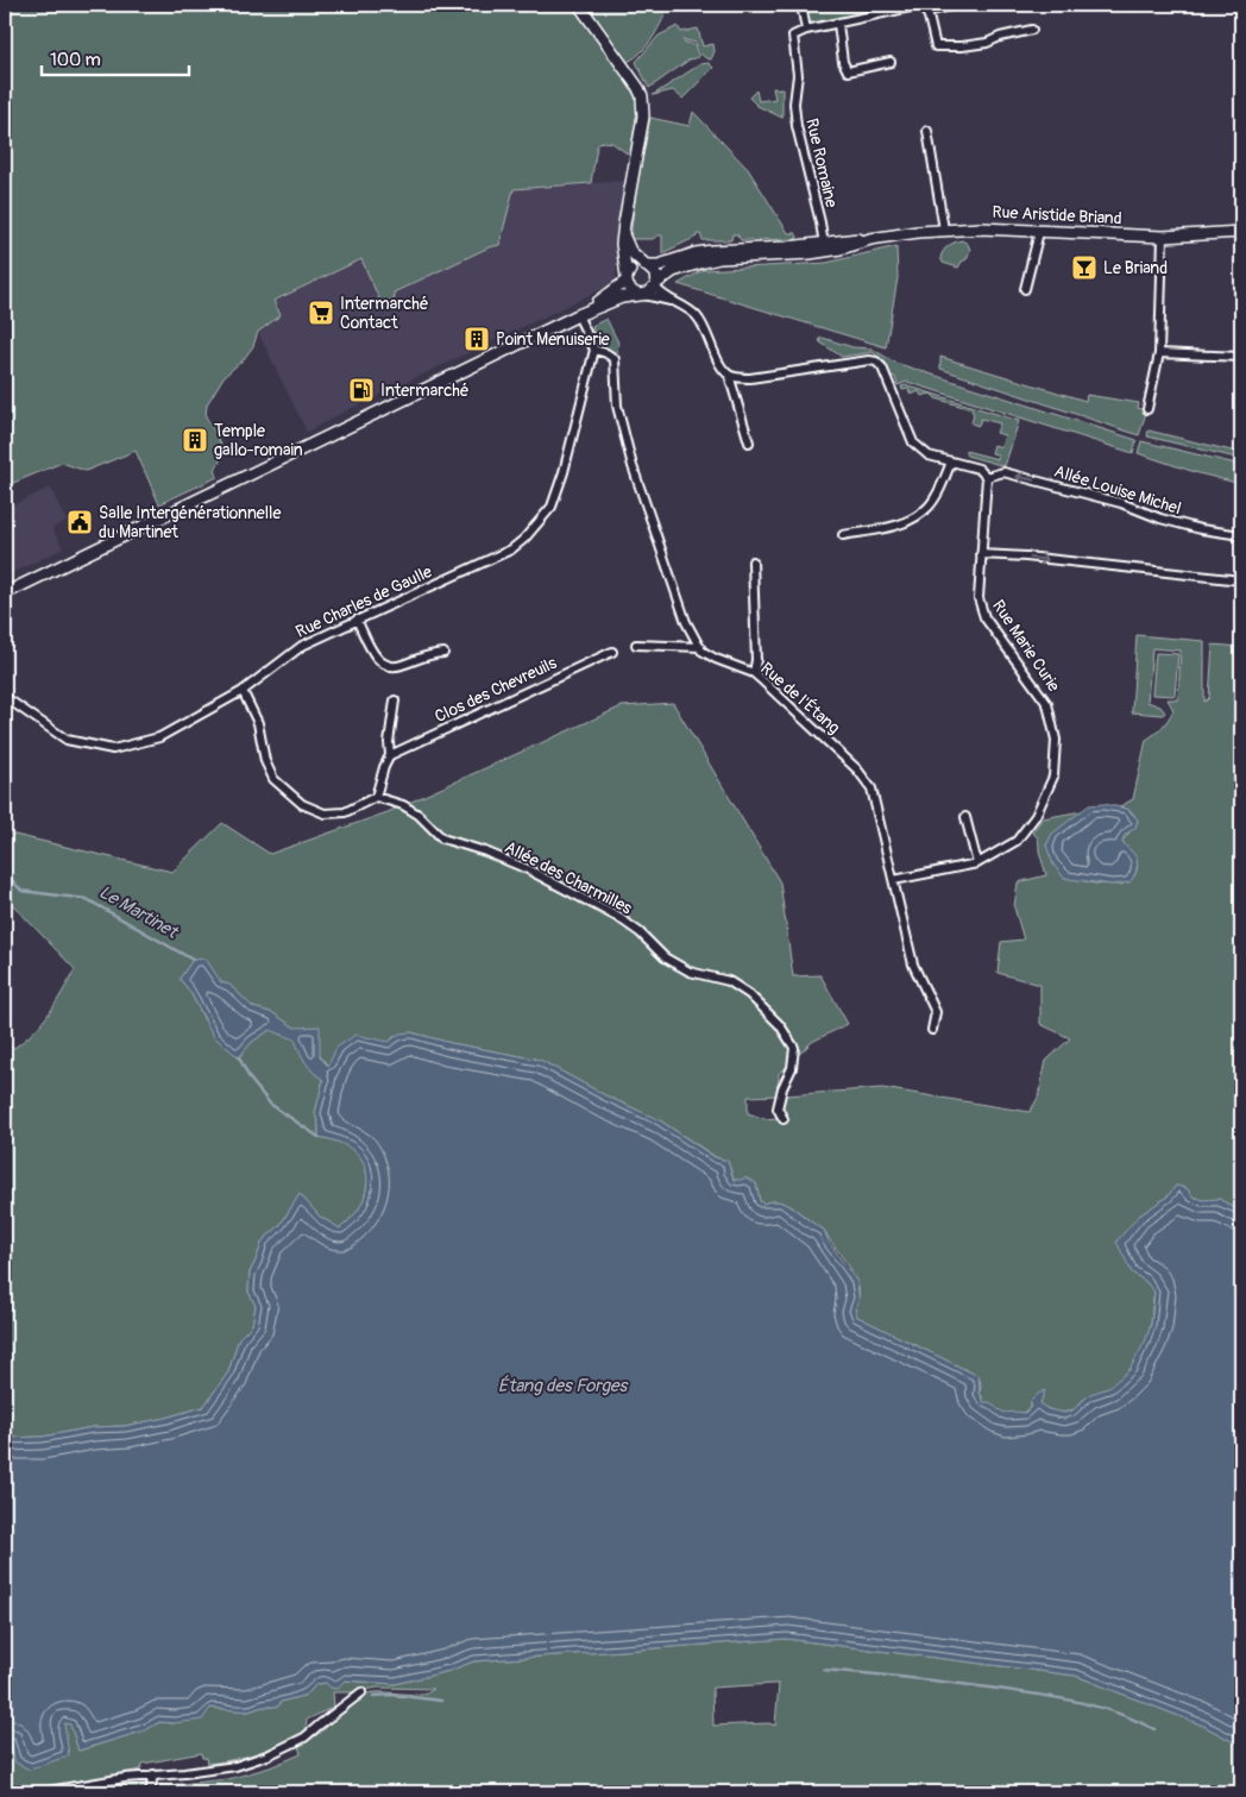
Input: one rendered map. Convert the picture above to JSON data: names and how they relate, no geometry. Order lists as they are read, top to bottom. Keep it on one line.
{"streets":{"street":["Rue Romaine","Rue Aristide Briand","Allée Louise Michel","Rue Charles de Gaulle","Rue Marie Curie","Clos des Chevreuils","Rue de l'Étang","Allée des Charmilles"]},"crossings":[["Rue Romaine","Rue Aristide Briand"],["Allée Louise Michel","Rue Marie Curie"],["Rue Charles de Gaulle","Rue de l'Étang"],["Rue Marie Curie","Rue de l'Étang"]],"water":["Le Martinet","Étang des Forges"],"places":{"bar":["Le Briand"],"supermarket":["Intermarché Contact"],"building":["Point Menuiserie","Temple gallo-romain"],"fuel station":["Intermarché"],"public building":["Salle Intergénérationnelle du Martinet"]},"scale_bar":"100 m"}
